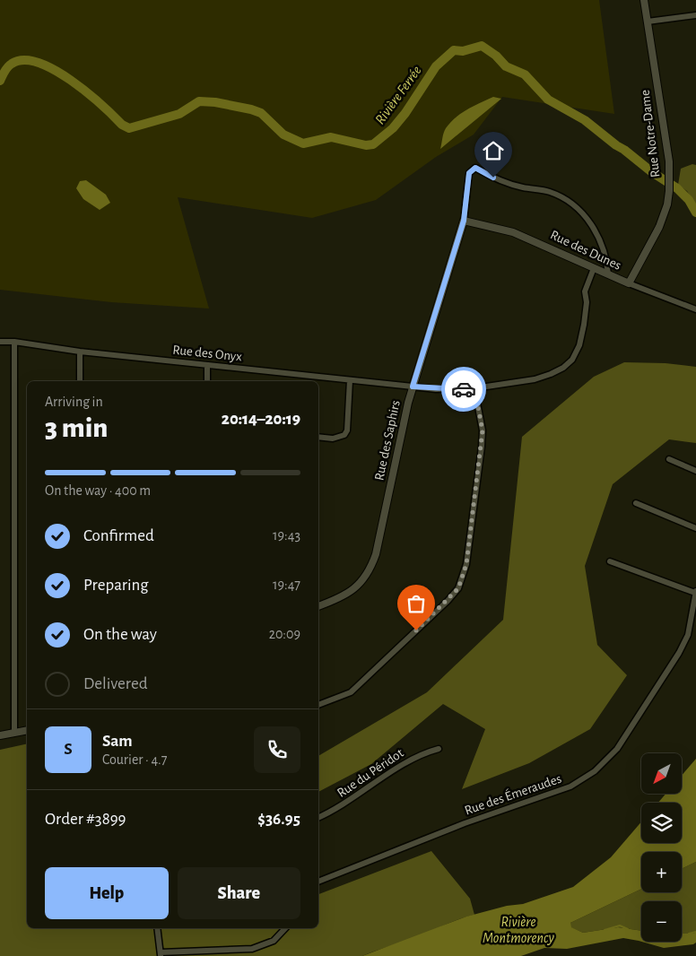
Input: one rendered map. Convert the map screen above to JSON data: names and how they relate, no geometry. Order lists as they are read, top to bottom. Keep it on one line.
{"streets":{"street":["Rue Notre-Dame","Rue des Dunes","Rue des Onyx","Rue des Saphirs","Rue du Péridot","Rue des Émeraudes"]},"crossings":[["Rue Notre-Dame","Rue des Dunes"],["Rue des Dunes","Rue des Onyx"],["Rue des Dunes","Rue des Saphirs"],["Rue des Onyx","Rue des Saphirs"]],"water":["Rivière Ferrée","Rivière Montmorency"],"north":"bottom left","page":{"heading":["3 min","Arriving in","20:14–20:19"],"panel":["Sam","Courier · 4.7","Order #3899","$36.95"],"bar":"On the way · 400 m","list":[["Confirmed","19:43"],["Preparing","19:47"],["On the way","20:09"],"Delivered"],"round":"S","map_buttons":["+","−"],"buttons":["Help","Share"]}}
